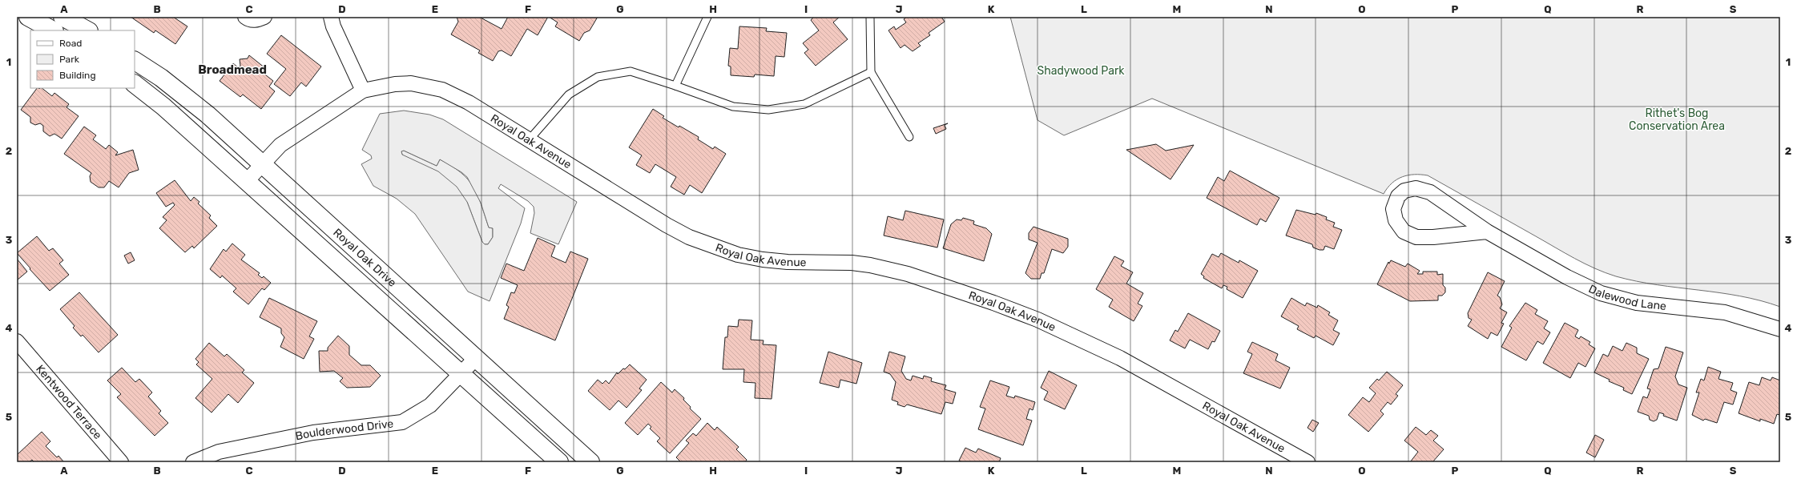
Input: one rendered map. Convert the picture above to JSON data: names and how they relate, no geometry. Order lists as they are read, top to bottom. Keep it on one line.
{"streets":{"main road":["Royal Oak Drive"],"street":["Royal Oak Avenue","Dalewood Lane","Kentwood Terrace","Boulderwood Drive"]},"crossings":[["Royal Oak Avenue","Royal Oak Drive"],["Royal Oak Drive","Boulderwood Drive"]],"districts":["Broadmead"],"parks":["Shadywood Park","Rithet's Bog Conservation Area"],"legend":["Road","Park","Building"],"grid":{"columns":["A","B","C","D","E","F","G","H","I","J","K","L","M","N","O","P","Q","R","S"],"rows":["1","2","3","4","5"]}}
